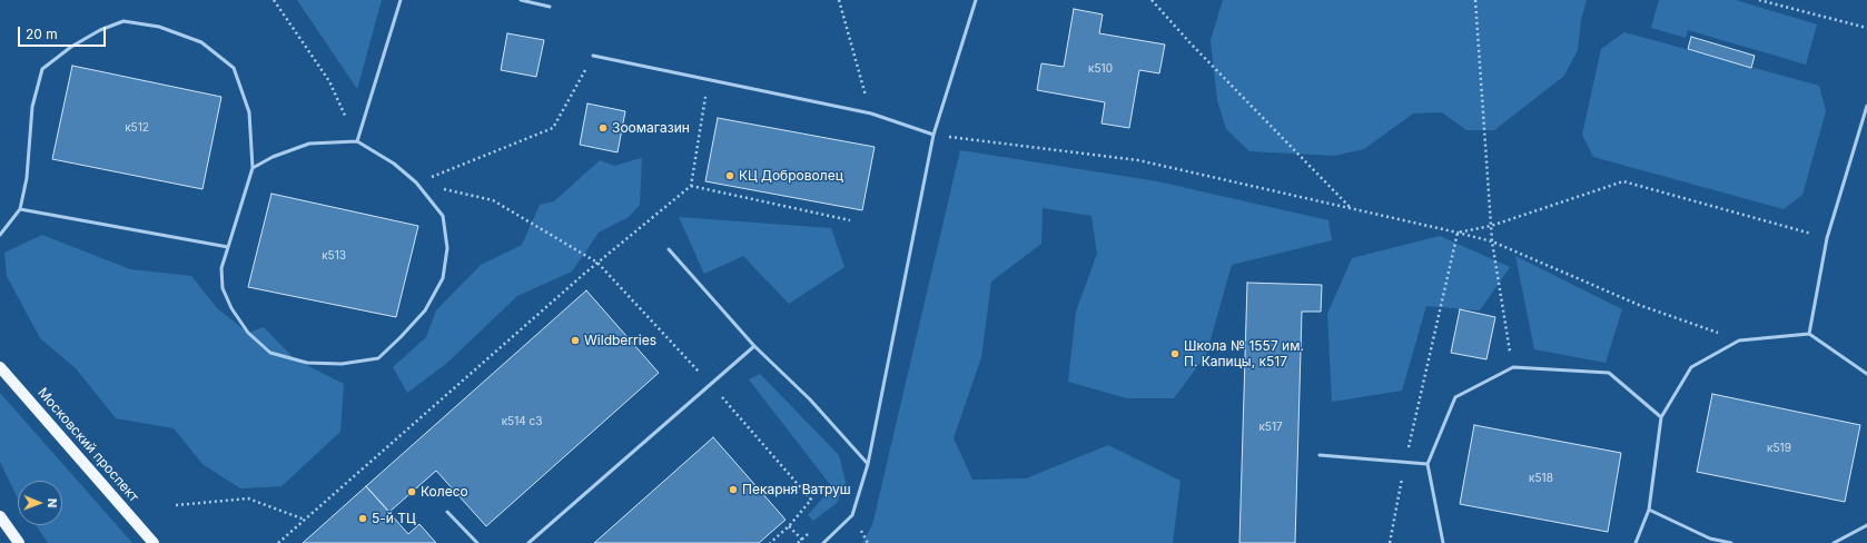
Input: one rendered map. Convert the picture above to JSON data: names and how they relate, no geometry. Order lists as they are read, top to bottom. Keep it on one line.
{"streets":{"main road":["Московский проспект"]},"places":["Зоомагазин","КЦ Доброволец","Wildberries","Школа № 1557 им. П. Капицы, к517","Пекарня Ватруш","Колесо","5-й ТЦ"],"house_numbers":["к510","к512","к513","к514 с3","к517","к519","к518"],"scale_bar":"20 m","north":"right"}
